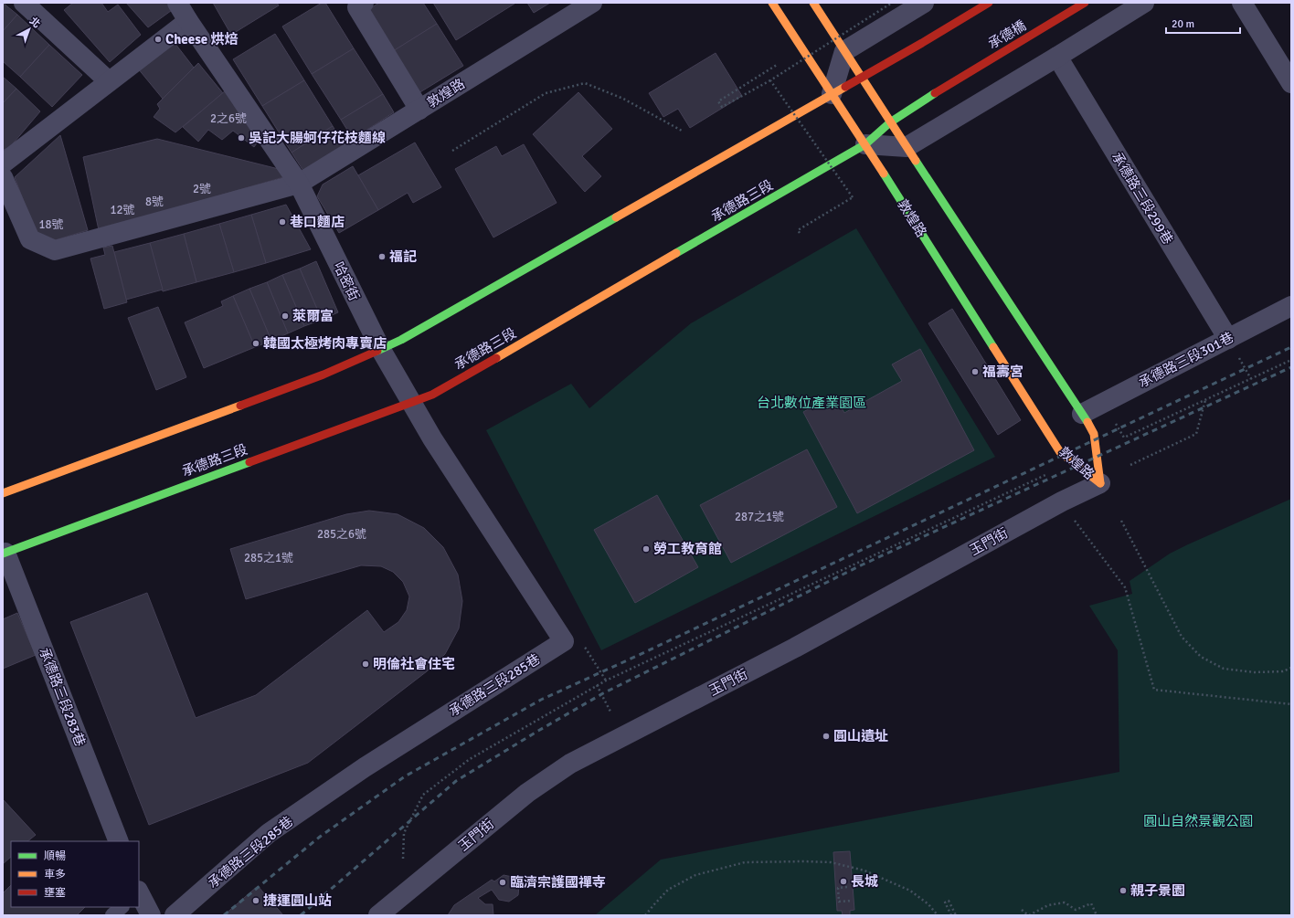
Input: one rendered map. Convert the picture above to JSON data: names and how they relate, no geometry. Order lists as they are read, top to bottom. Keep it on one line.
{"streets":{"main road":["承德橋","敦煌路","承德路三段"],"street":["承德路三段299巷","哈密街","承德路三段301巷","玉門街","承德路三段285巷","承德路三段283巷"]},"crossings":[["承德橋","承德路三段"],["敦煌路","承德路三段"],["敦煌路","哈密街"],["敦煌路","承德路三段301巷"],["敦煌路","玉門街"],["承德路三段299巷","承德路三段301巷"],["承德路三段","哈密街"],["承德路三段","承德路三段283巷"]],"parks":["台北數位產業園區","圓山自然景觀公園"],"places":["Cheese 烘焙","吳記大腸蚵仔花枝麵線","巷口麵店","福記","萊爾富","韓國太極烤肉專賣店","福壽宮","勞工教育館","明倫社會住宅","圓山遺址","長城","臨濟宗護國禪寺","親子景園","捷運圓山站"],"house_numbers":["2之6號","2號","8號","12號","18號","287之1號","285之6號","285之1號"],"legend":["順暢","車多","壅塞"],"scale_bar":"20 m","north":"top right"}
